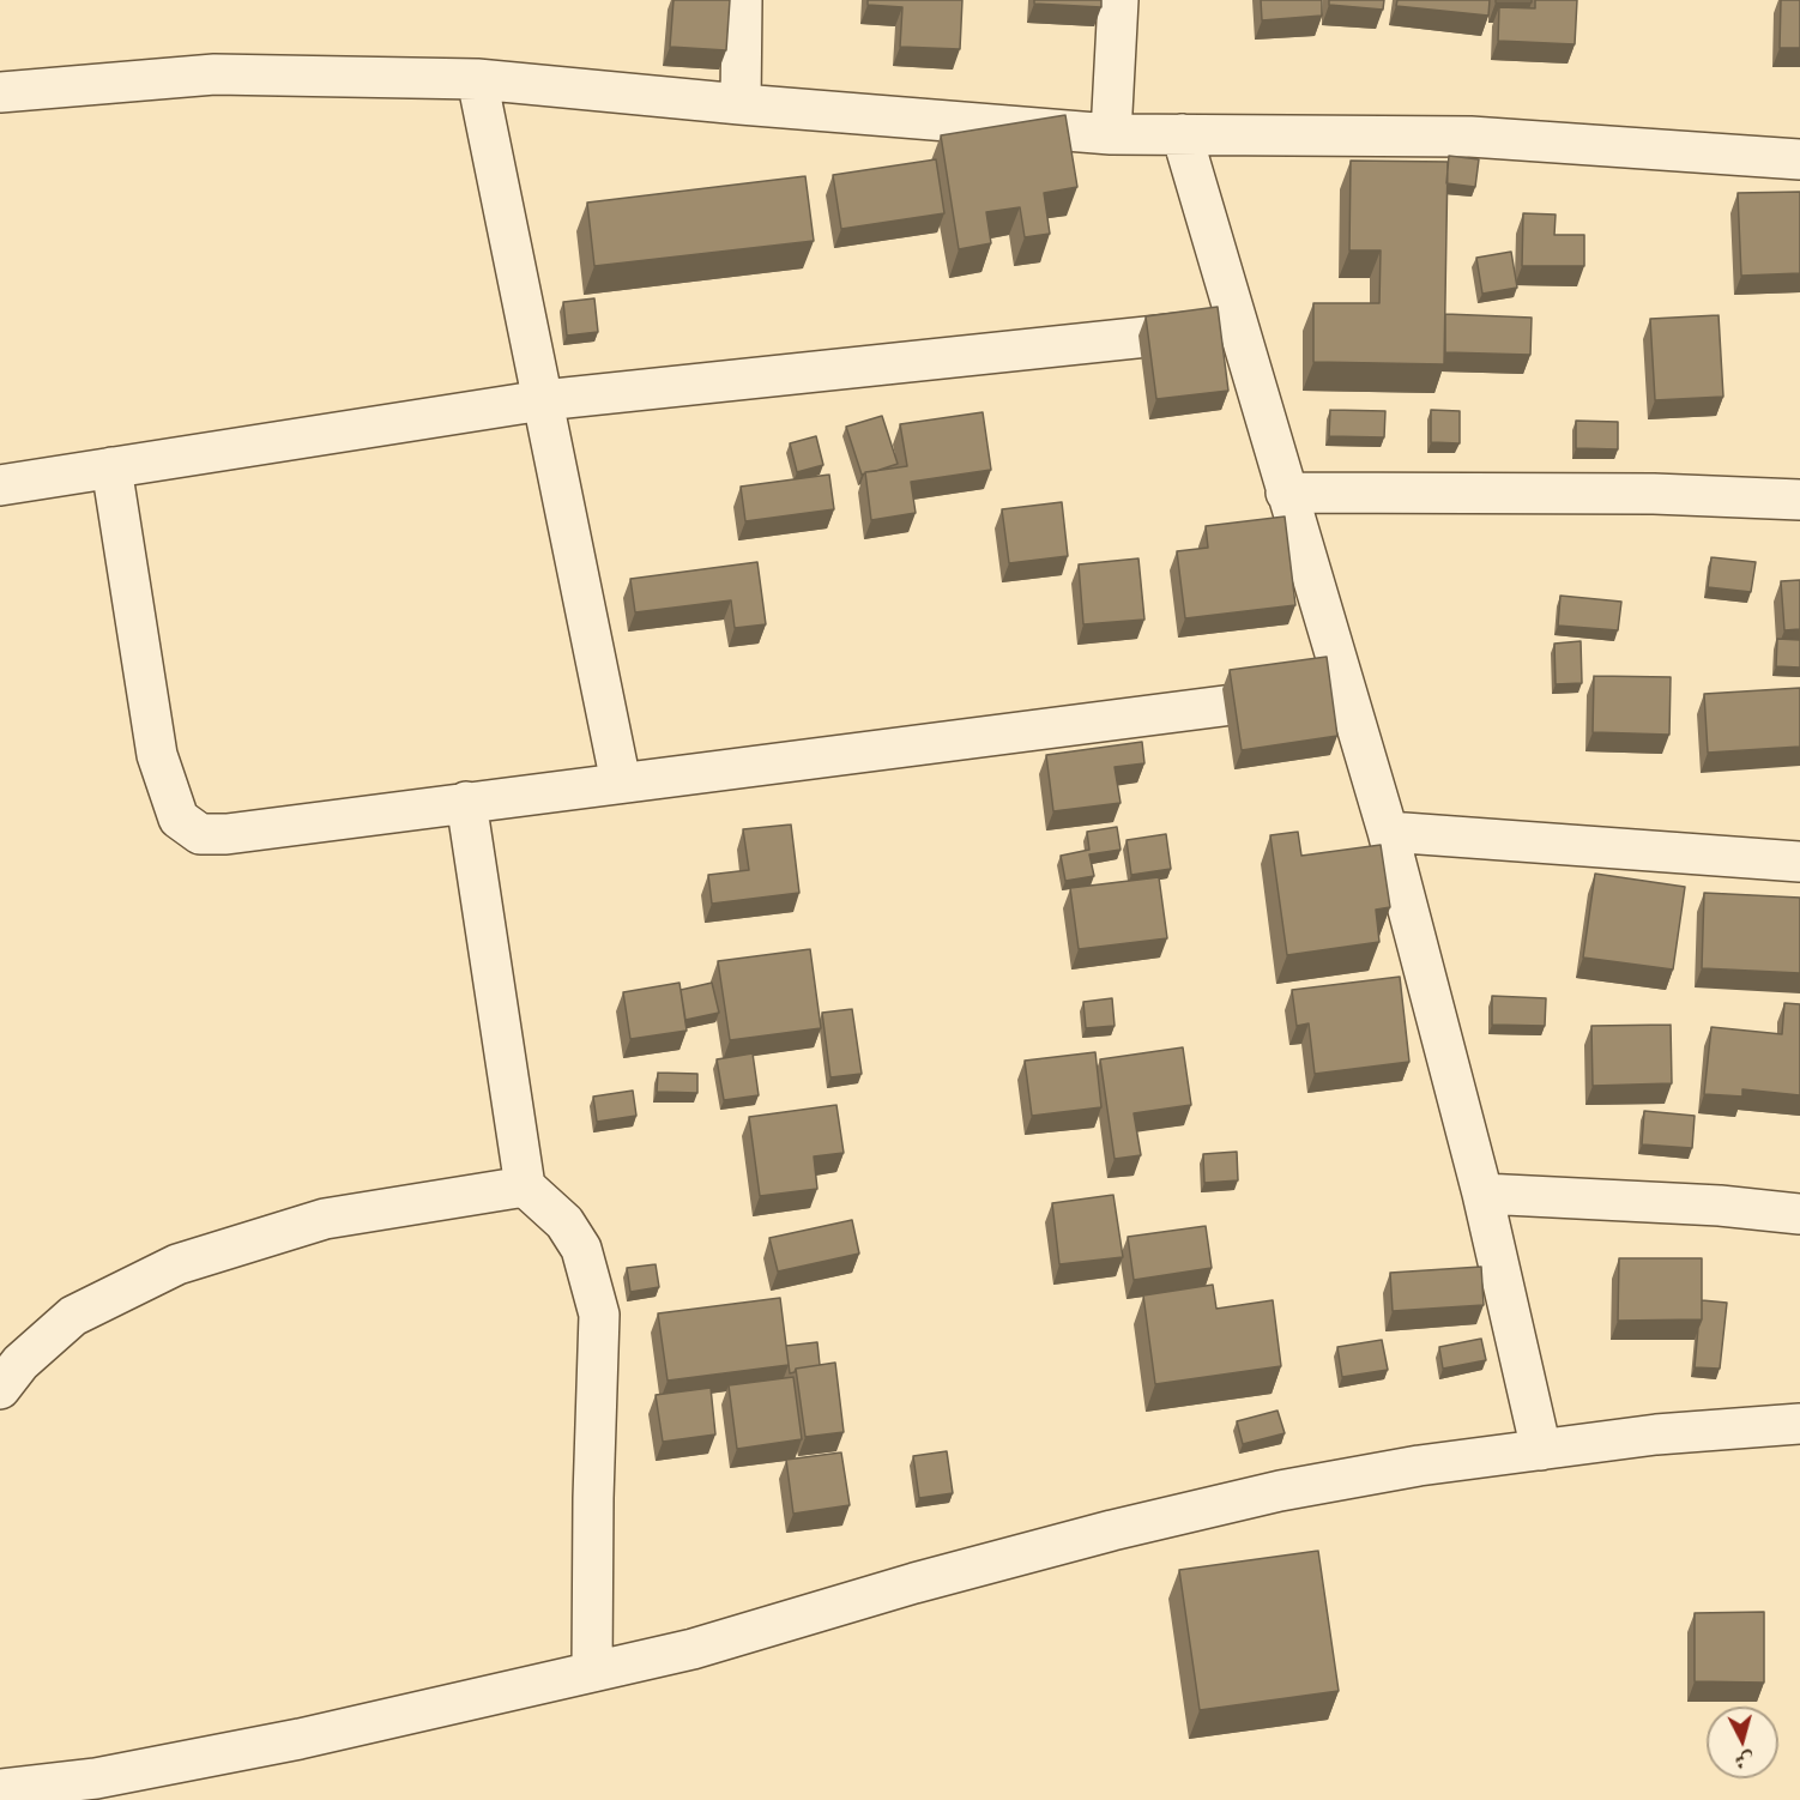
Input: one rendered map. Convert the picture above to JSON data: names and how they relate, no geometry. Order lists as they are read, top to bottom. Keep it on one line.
{"north":"bottom"}
